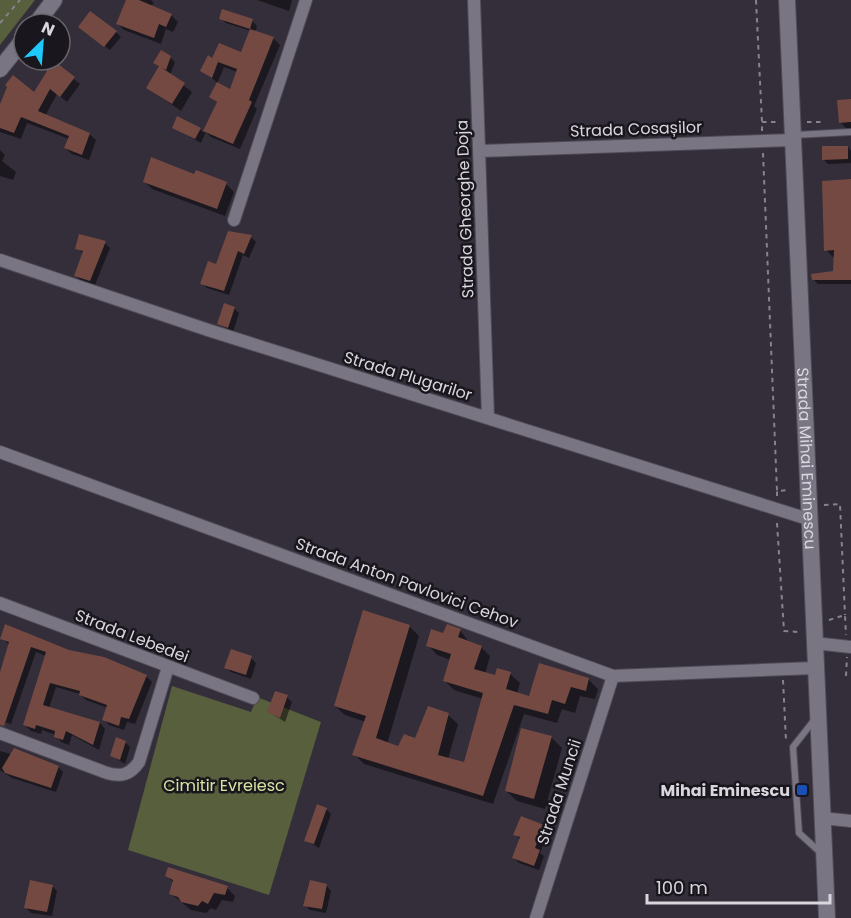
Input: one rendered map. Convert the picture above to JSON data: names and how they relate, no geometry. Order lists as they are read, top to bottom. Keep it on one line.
{"streets":{"main road":["Strada Mihai Eminescu"],"street":["Strada Cosașilor","Strada Gheorghe Doja","Strada Plugarilor","Strada Anton Pavlovici Cehov","Strada Lebedei","Strada Muncii"]},"crossings":[["Strada Cosașilor","Strada Gheorghe Doja"],["Strada Cosașilor","Strada Mihai Eminescu"],["Strada Gheorghe Doja","Strada Plugarilor"],["Strada Plugarilor","Strada Mihai Eminescu"],["Strada Mihai Eminescu","Strada Anton Pavlovici Cehov"],["Strada Anton Pavlovici Cehov","Strada Muncii"]],"parks":["Cimitir Evreiesc"],"places":{"transit":["Mihai Eminescu"]},"scale_bar":"100 m","north":"top right"}
